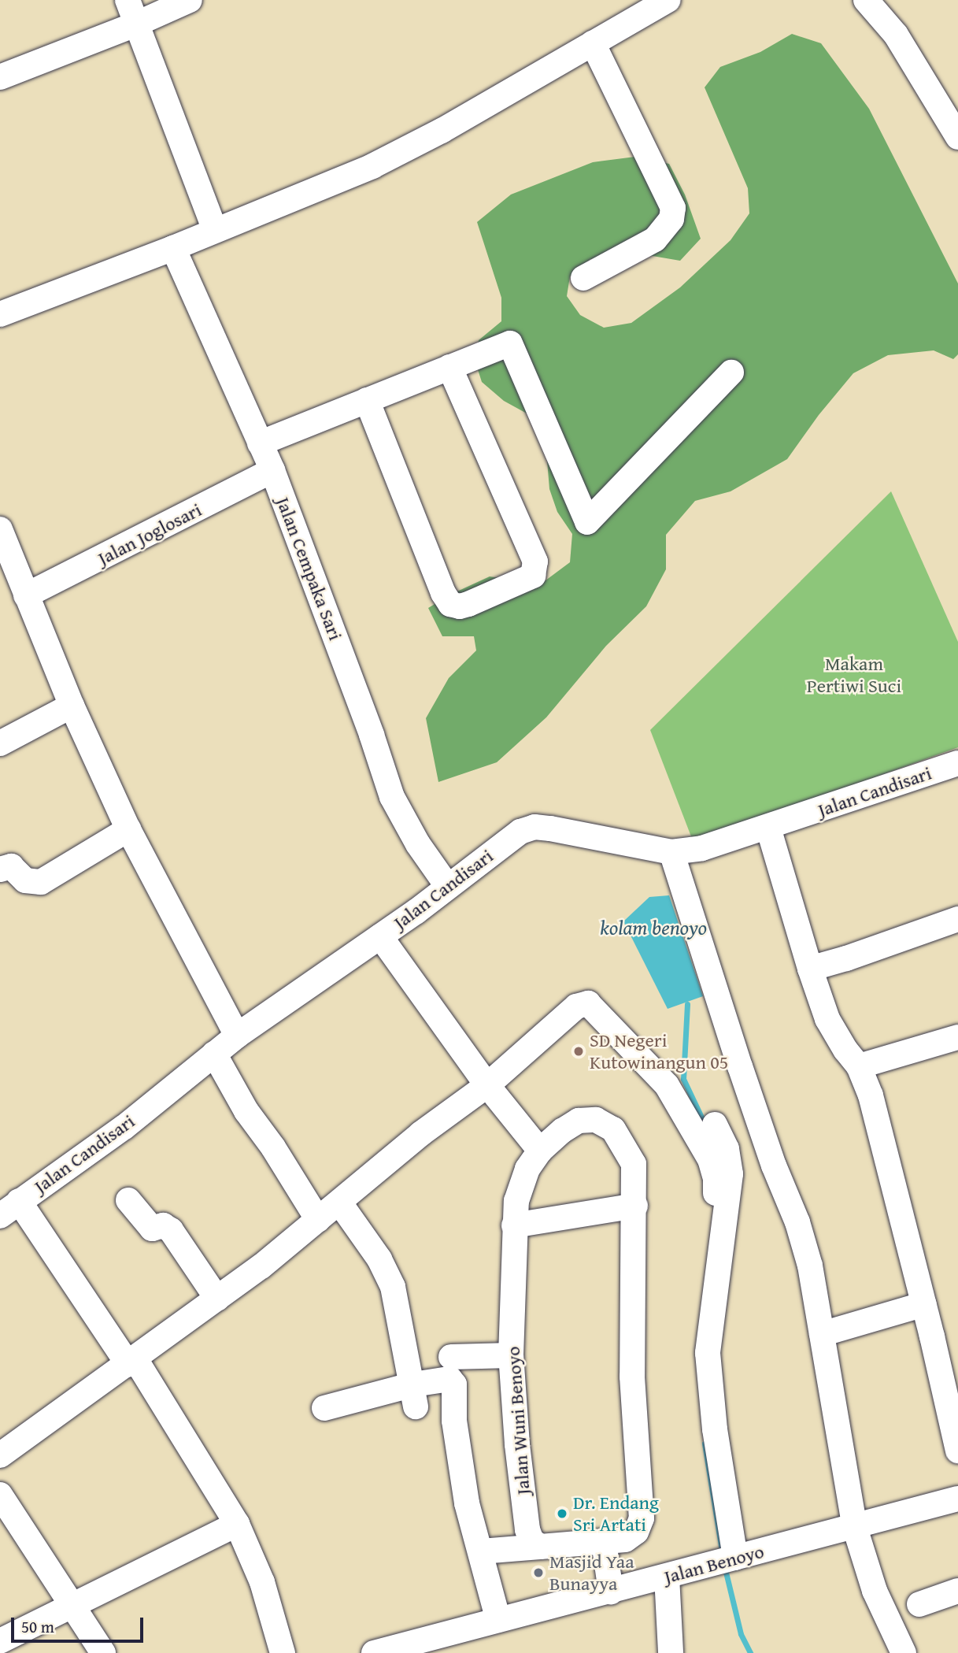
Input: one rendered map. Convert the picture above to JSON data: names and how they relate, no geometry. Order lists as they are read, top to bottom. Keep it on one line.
{"streets":{"street":["Jalan Joglosari","Jalan Cempaka Sari","Jalan Candisari","Jalan Wuni Benoyo","Jalan Benoyo"]},"crossings":[["Jalan Joglosari","Jalan Cempaka Sari"],["Jalan Cempaka Sari","Jalan Candisari"]],"water":["kolam benoyo"],"parks":["Makam Pertiwi Suci"],"places":["SD Negeri Kutowinangun 05","Dr. Endang Sri Artati","Masjid Yaa Bunayya"],"scale_bar":"50 m"}
